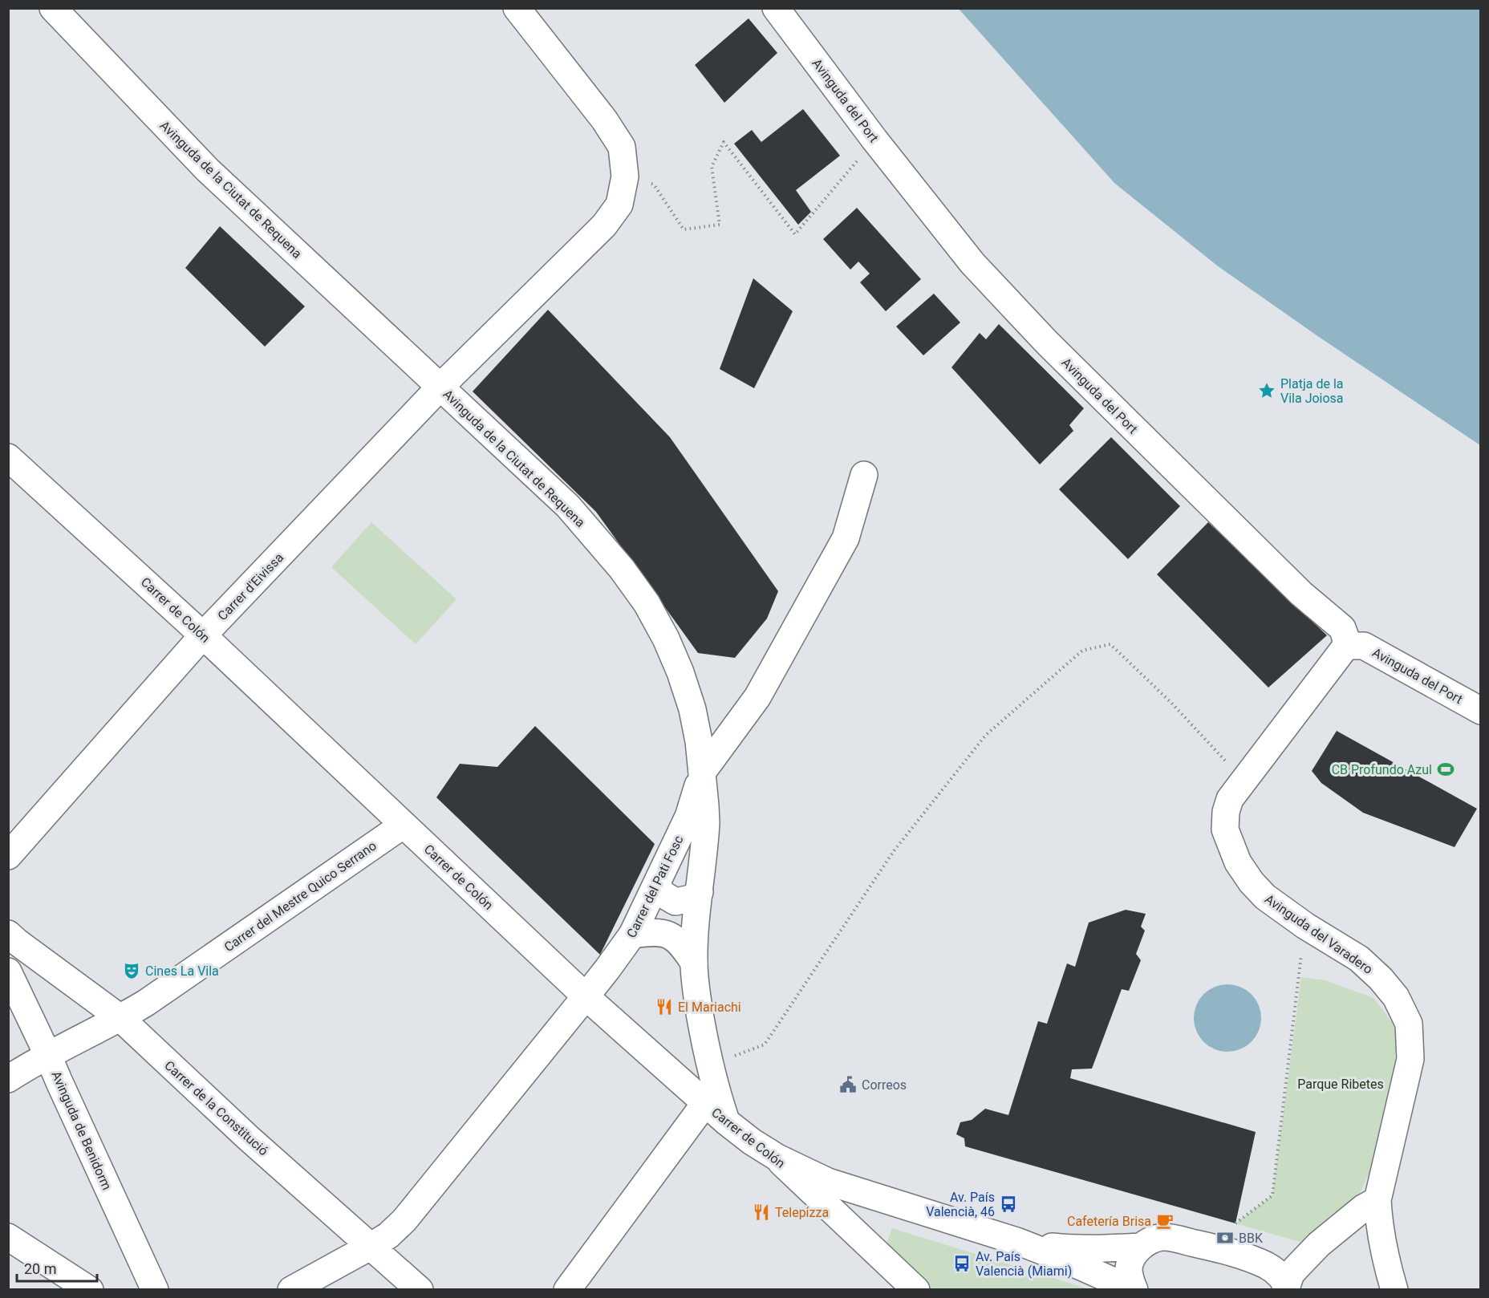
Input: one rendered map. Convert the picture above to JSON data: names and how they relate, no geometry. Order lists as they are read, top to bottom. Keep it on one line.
{"streets":{"street":["Avinguda del Port","Avinguda de la Ciutat de Requena","Carrer d'Eivissa","Carrer de Colón","Carrer del Pati Fosc","Carrer del Mestre Quico Serrano","Avinguda del Varadero","Carrer de la Constitució","Avinguda de Benidorm"]},"crossings":[["Avinguda del Port","Avinguda del Varadero"],["Avinguda de la Ciutat de Requena","Carrer d'Eivissa"],["Avinguda de la Ciutat de Requena","Carrer de Colón"],["Avinguda de la Ciutat de Requena","Carrer del Pati Fosc"],["Carrer d'Eivissa","Carrer de Colón"],["Carrer de Colón","Carrer del Pati Fosc"],["Carrer de Colón","Carrer del Mestre Quico Serrano"],["Carrer del Pati Fosc","Carrer de la Constitució"],["Carrer del Mestre Quico Serrano","Carrer de la Constitució"],["Carrer del Mestre Quico Serrano","Avinguda de Benidorm"]],"parks":["Parque Ribetes"],"places":{"place":["Platja de la Vila Joiosa"],"sports":["CB Profundo Azul"],"theatre":["Cines La Vila"],"restaurant":["El Mariachi","Telepizza"],"public building":["Correos"],"bus stop":["Av. País Valencià, 46","Av. País Valencià (Miami)"],"cafe":["Cafetería Brisa"],"bank":["BBK"]},"scale_bar":"20 m"}
